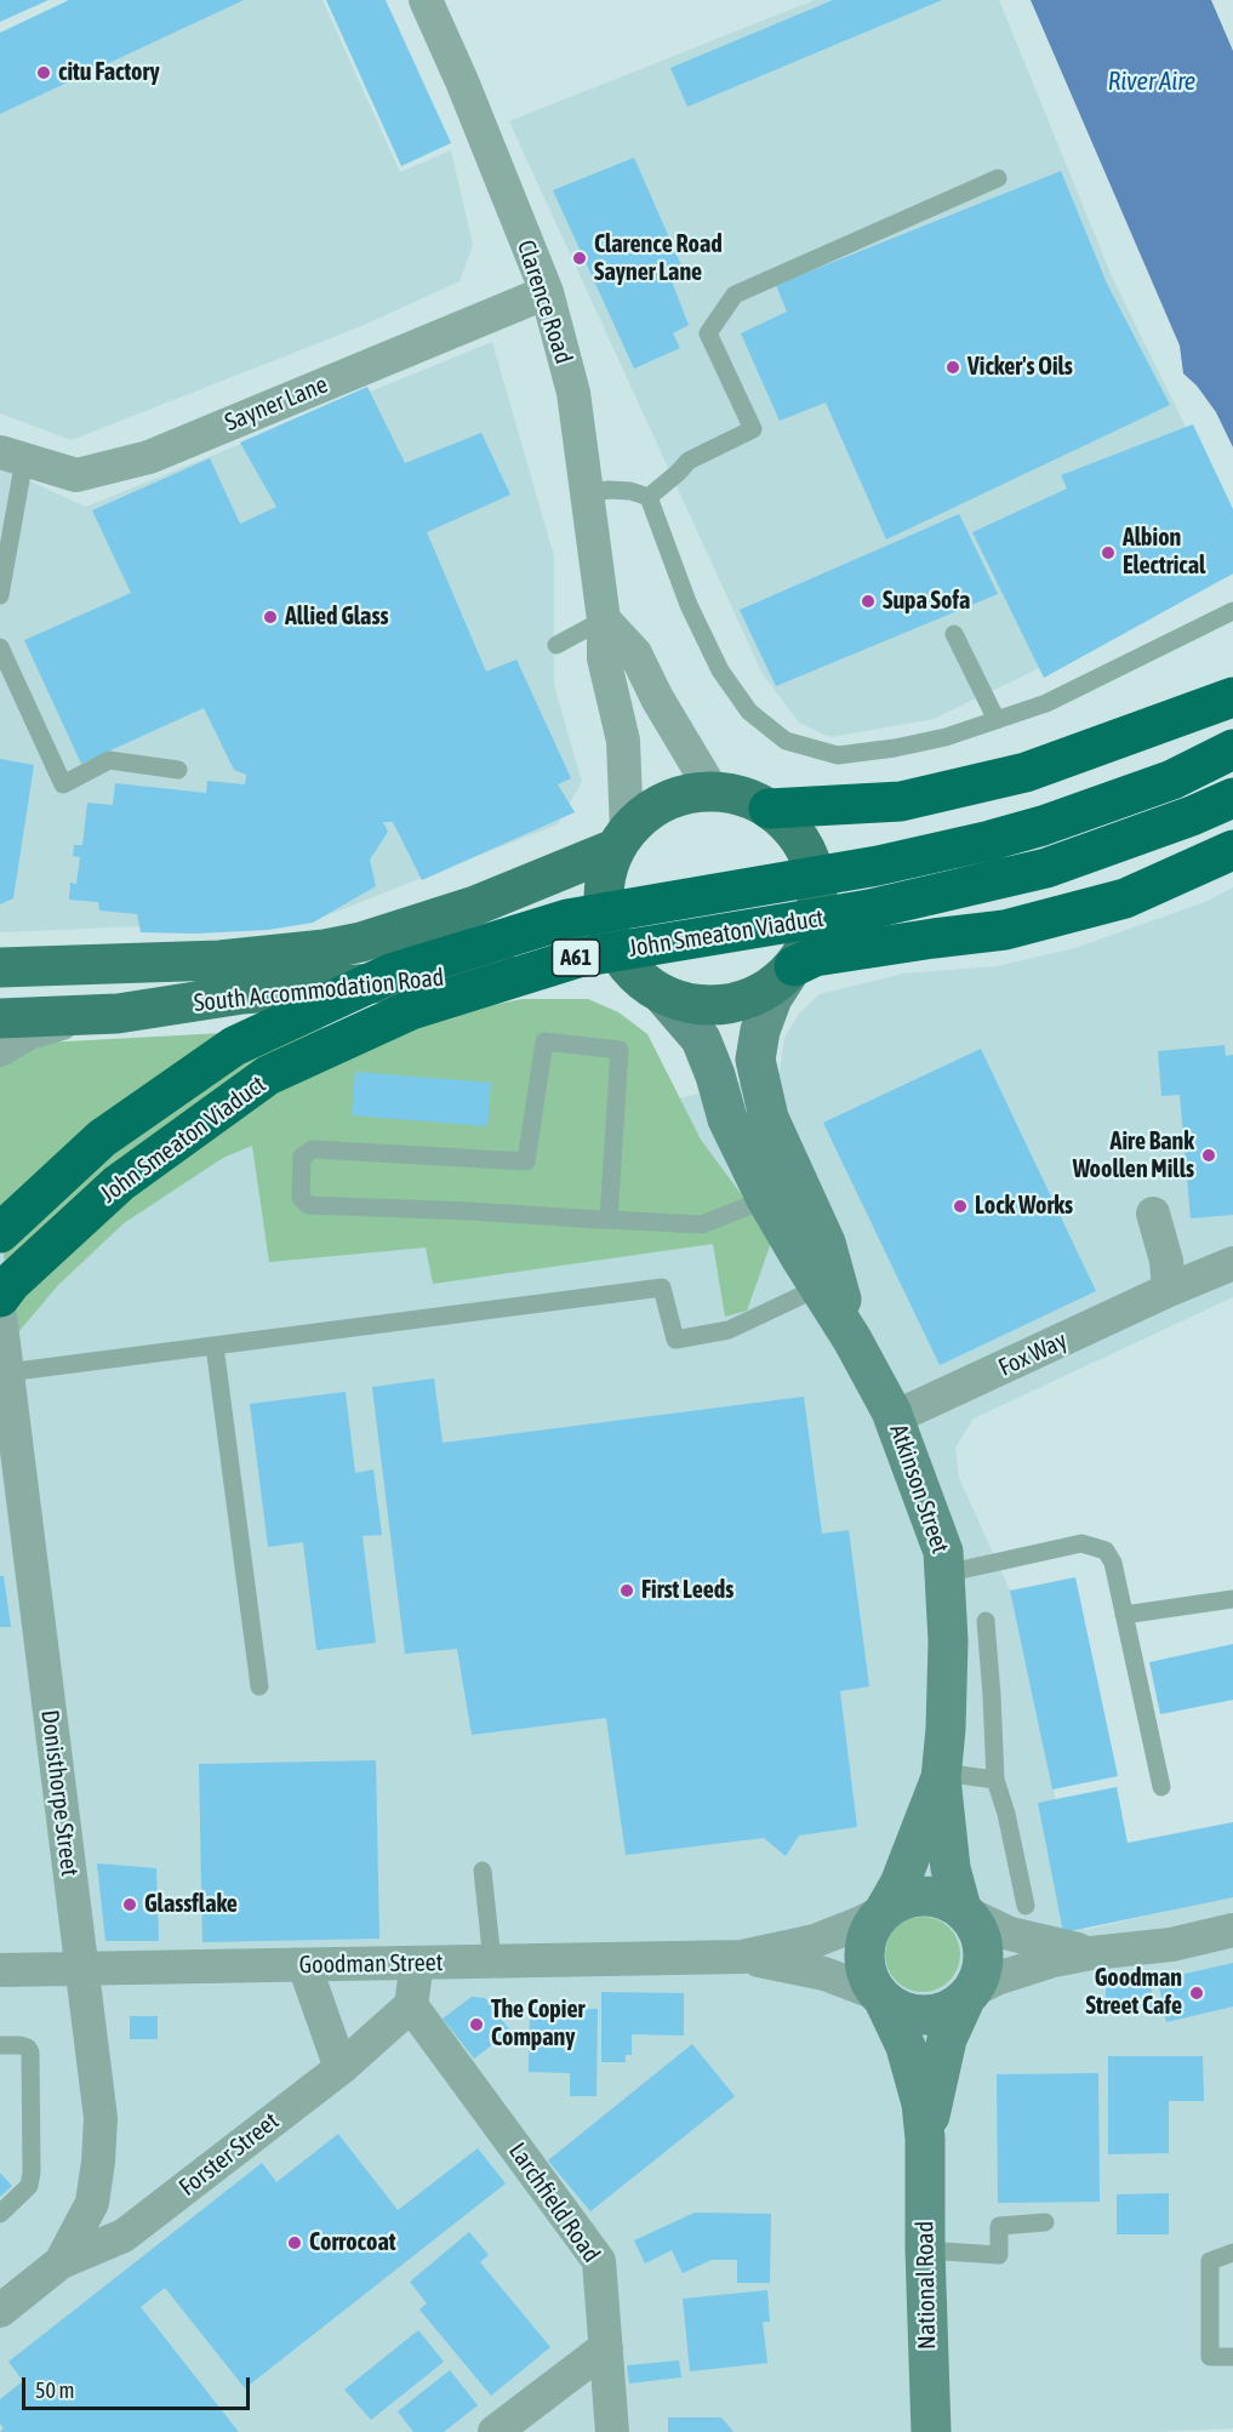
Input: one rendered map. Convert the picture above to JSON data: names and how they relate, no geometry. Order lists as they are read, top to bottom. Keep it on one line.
{"streets":{"highway":["John Smeaton Viaduct","A61"],"main road":["South Accommodation Road"],"street":["Clarence Road","Sayner Lane","Fox Way","Atkinson Street","Donisthorpe Street","Goodman Street","Forster Street","Larchfield Road","National Road"]},"crossings":[["Clarence Road","Sayner Lane"],["Clarence Road","South Accommodation Road"],["Clarence Road","Atkinson Street"],["South Accommodation Road","Atkinson Street"],["Fox Way","Atkinson Street"],["Atkinson Street","Goodman Street"],["Atkinson Street","National Road"],["Donisthorpe Street","Goodman Street"],["Donisthorpe Street","Forster Street"],["Goodman Street","National Road"],["Forster Street","Larchfield Road"]],"water":["River Aire"],"places":["citu Factory","Clarence Road Sayner Lane","Vicker's Oils","Albion Electrical","Supa Sofa","Allied Glass","Aire Bank Woollen Mills","Lock Works","First Leeds","Glassflake","Goodman Street Cafe","The Copier Company","Corrocoat"],"scale_bar":"50 m"}
